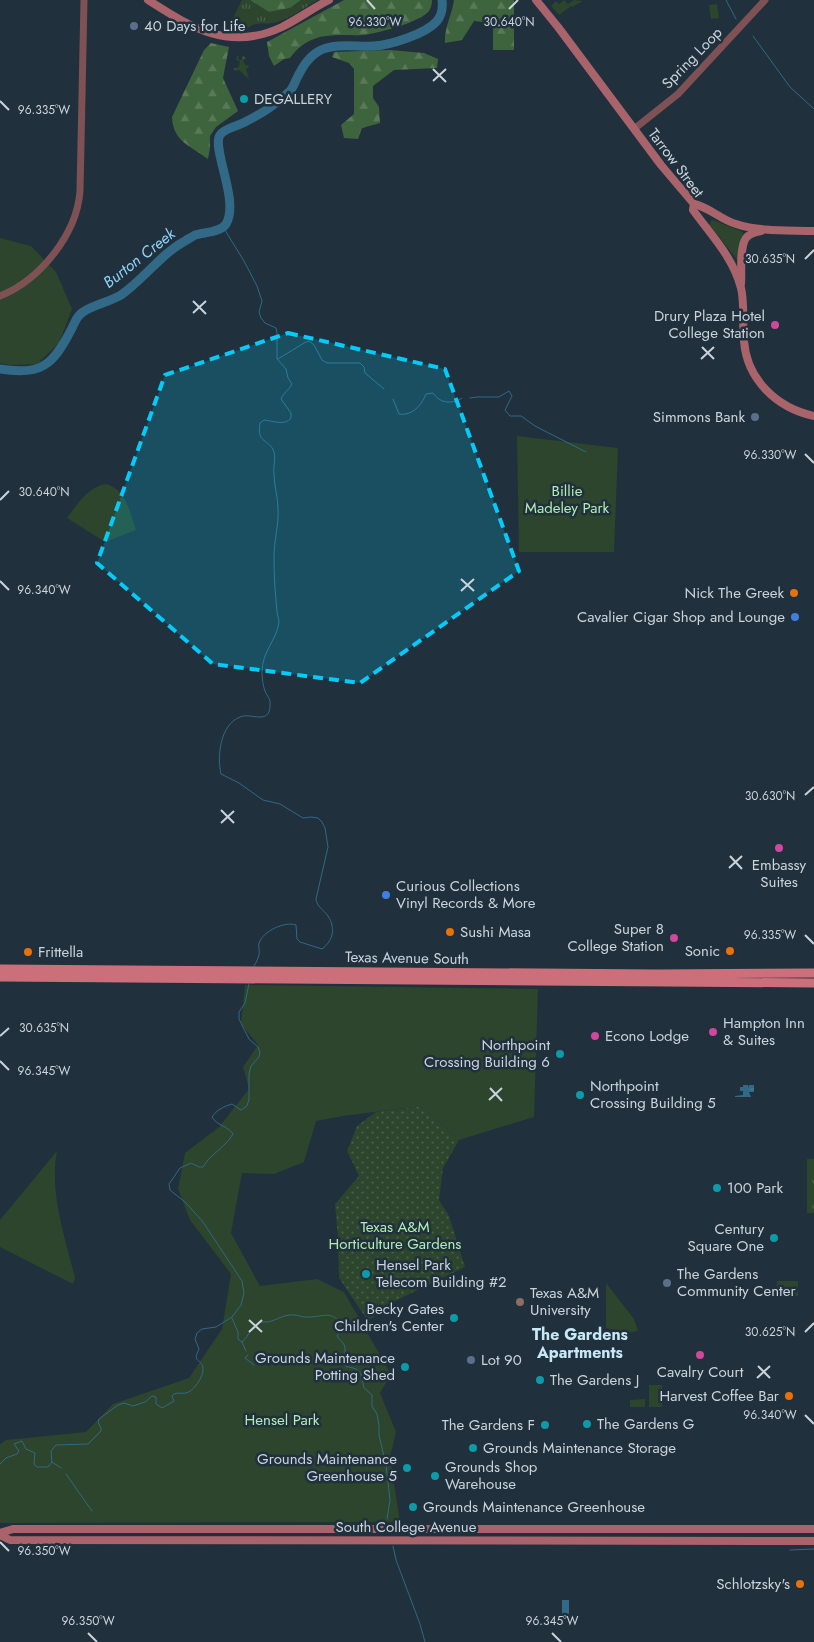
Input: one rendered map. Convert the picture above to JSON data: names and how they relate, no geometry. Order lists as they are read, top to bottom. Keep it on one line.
{"streets":{"main road":["Tarrow Street","Texas Avenue South","South College Avenue"],"street":["Spring Loop"]},"crossings":[["Spring Loop","Tarrow Street"]],"districts":["The Gardens Apartments"],"water":["Burton Creek"],"parks":["Billie Madeley Park","Texas A&M Horticulture Gardens","Hensel Park"],"places":["40 Days for Life","DEGALLERY","Drury Plaza Hotel College Station","Simmons Bank","Nick The Greek","Cavalier Cigar Shop and Lounge","Embassy Suites","Curious Collections Vinyl Records & More","Sushi Masa","Super 8 College Station","Sonic","Frittella","Hampton Inn & Suites","Econo Lodge","Northpoint Crossing Building 6","Northpoint Crossing Building 5","100 Park","Century Square One","Hensel Park Telecom Building #2","The Gardens Community Center","Texas A&M University","Becky Gates Children's Center","Cavalry Court","Lot 90","Grounds Maintenance Potting Shed","The Gardens J","Harvest Coffee Bar","The Gardens G","The Gardens F","Grounds Maintenance Storage","Grounds Maintenance Greenhouse 5","Grounds Shop Warehouse","Grounds Maintenance Greenhouse","Schlotzsky's"],"coordinates":["30.640°N","96.330°W","96.335°W","30.635°N","96.340°W","30.630°N","96.345°W","30.625°N","96.350°W"]}
